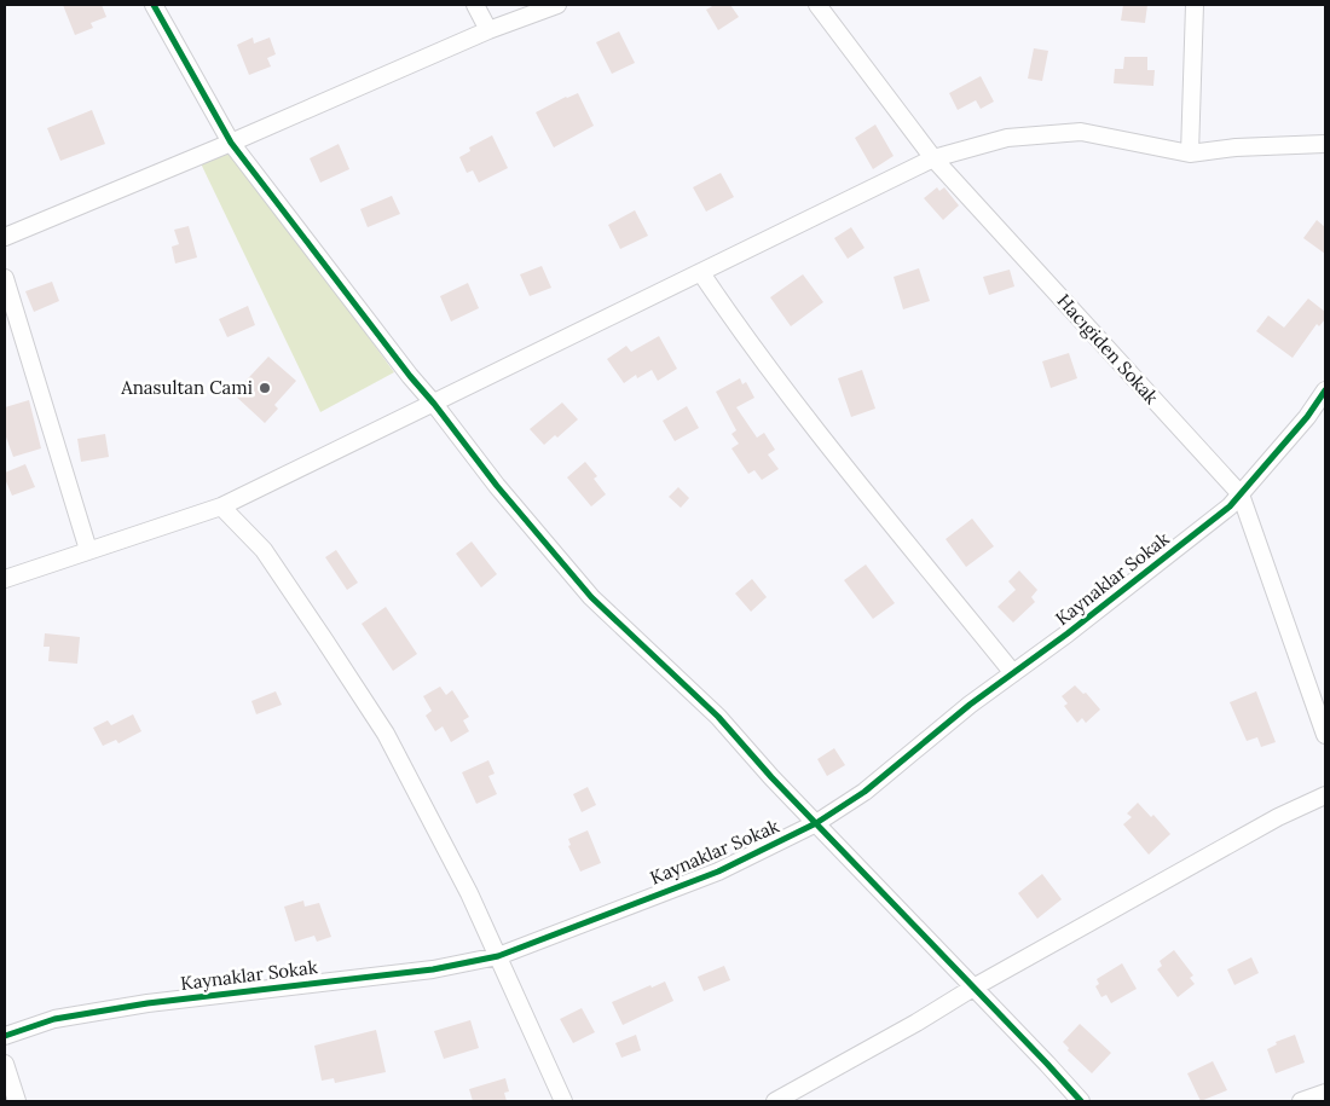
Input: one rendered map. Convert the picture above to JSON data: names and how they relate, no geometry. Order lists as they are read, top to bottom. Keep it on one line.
{"streets":{"street":["Hacıgiden Sokak","Kaynaklar Sokak"]},"crossings":[["Hacıgiden Sokak","Kaynaklar Sokak"]],"places":["Anasultan Cami"]}
